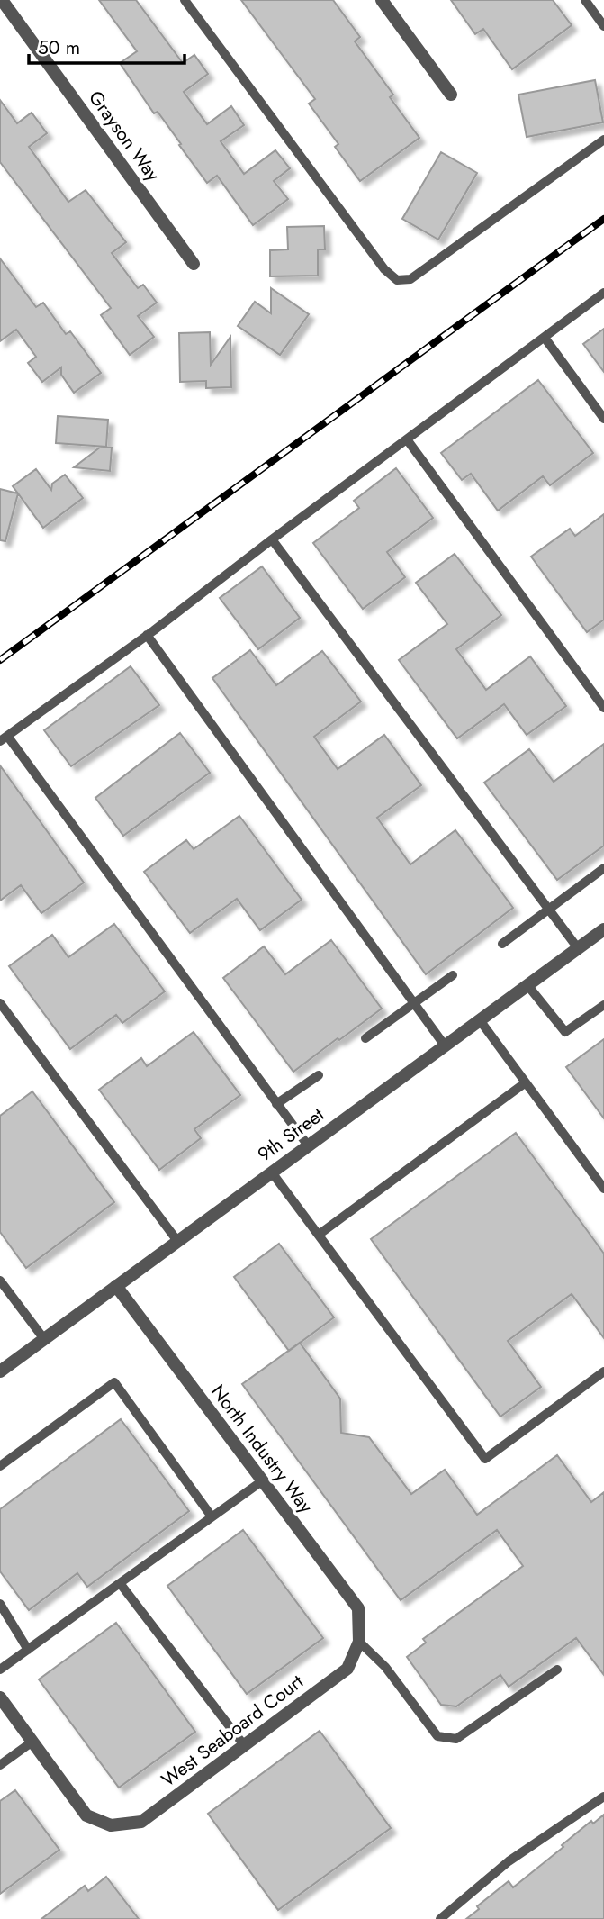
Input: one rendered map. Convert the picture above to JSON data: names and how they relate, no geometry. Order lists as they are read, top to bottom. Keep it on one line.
{"streets":{"street":["Grayson Way","9th Street","North Industry Way","West Seaboard Court"]},"crossings":[["9th Street","North Industry Way"],["North Industry Way","West Seaboard Court"]],"scale_bar":"50 m"}
